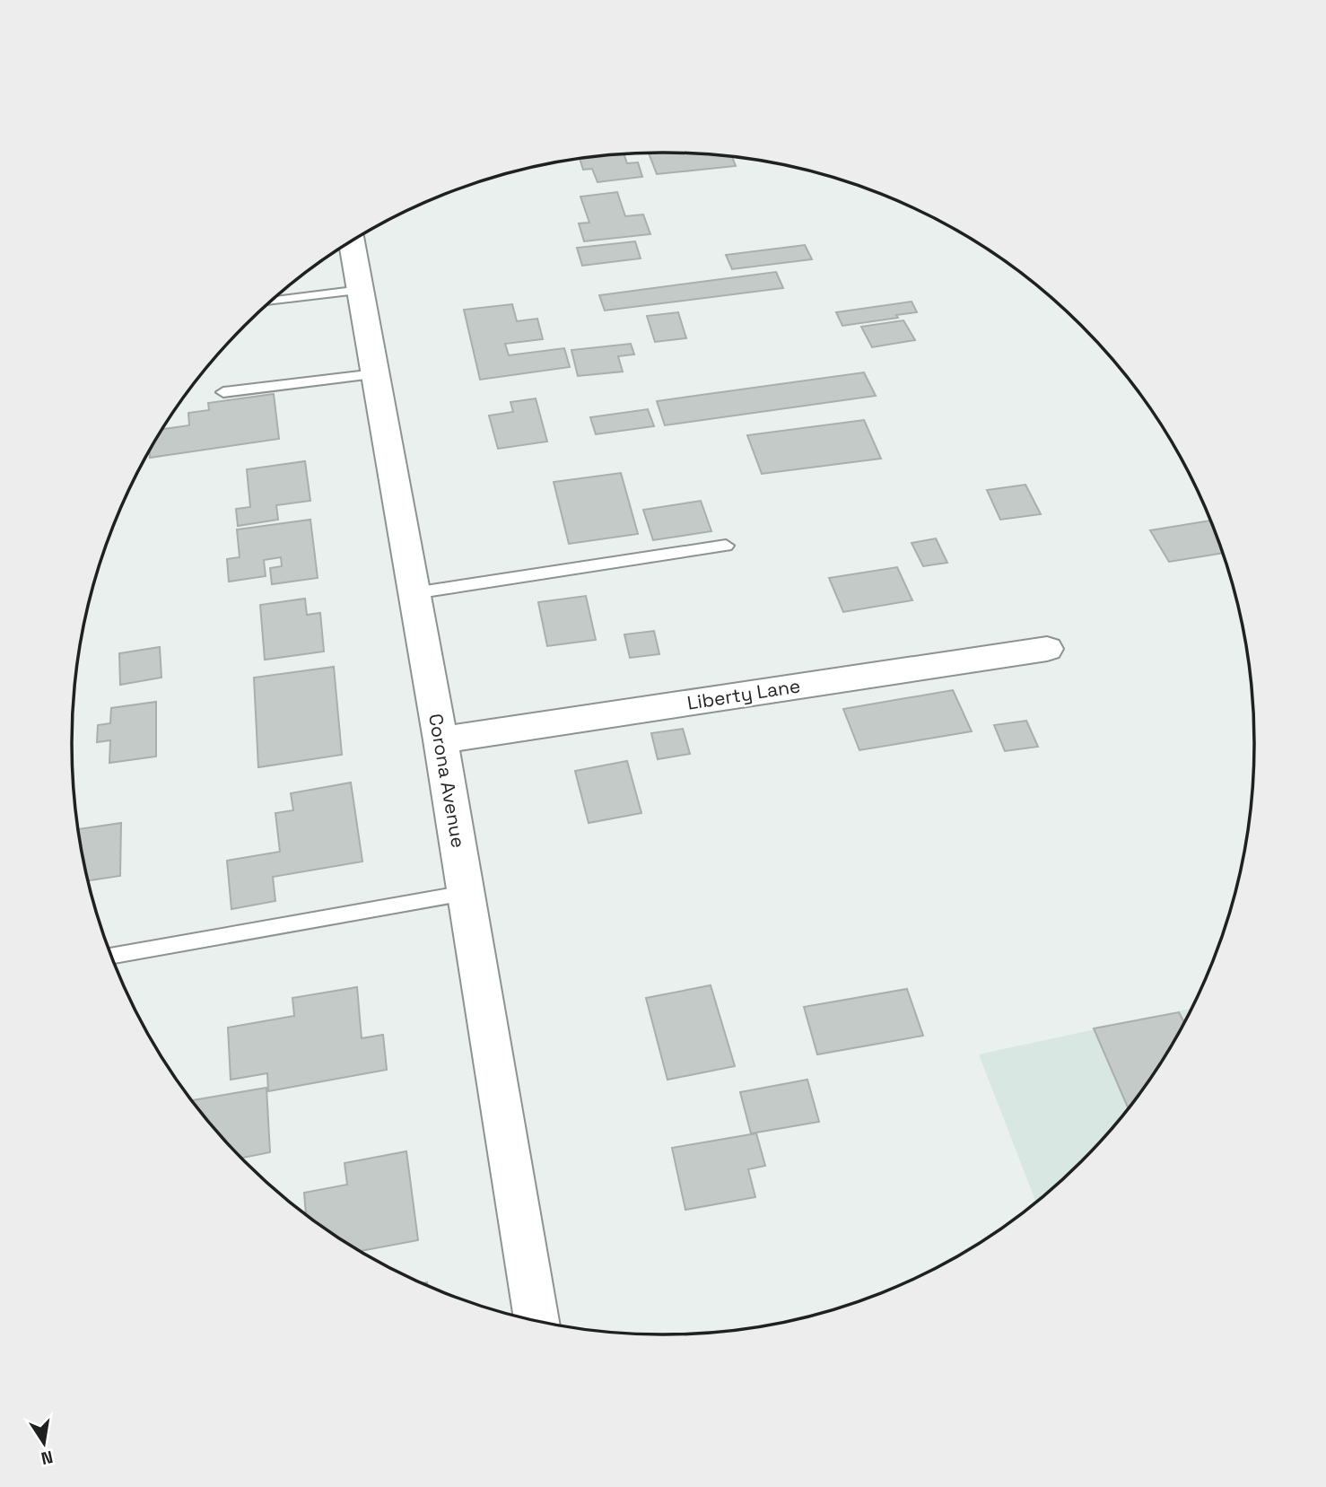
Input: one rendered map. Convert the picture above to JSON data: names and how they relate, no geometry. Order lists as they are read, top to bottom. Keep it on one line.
{"streets":{"street":["Liberty Lane","Corona Avenue"]},"crossings":[["Liberty Lane","Corona Avenue"]],"north":"bottom"}
